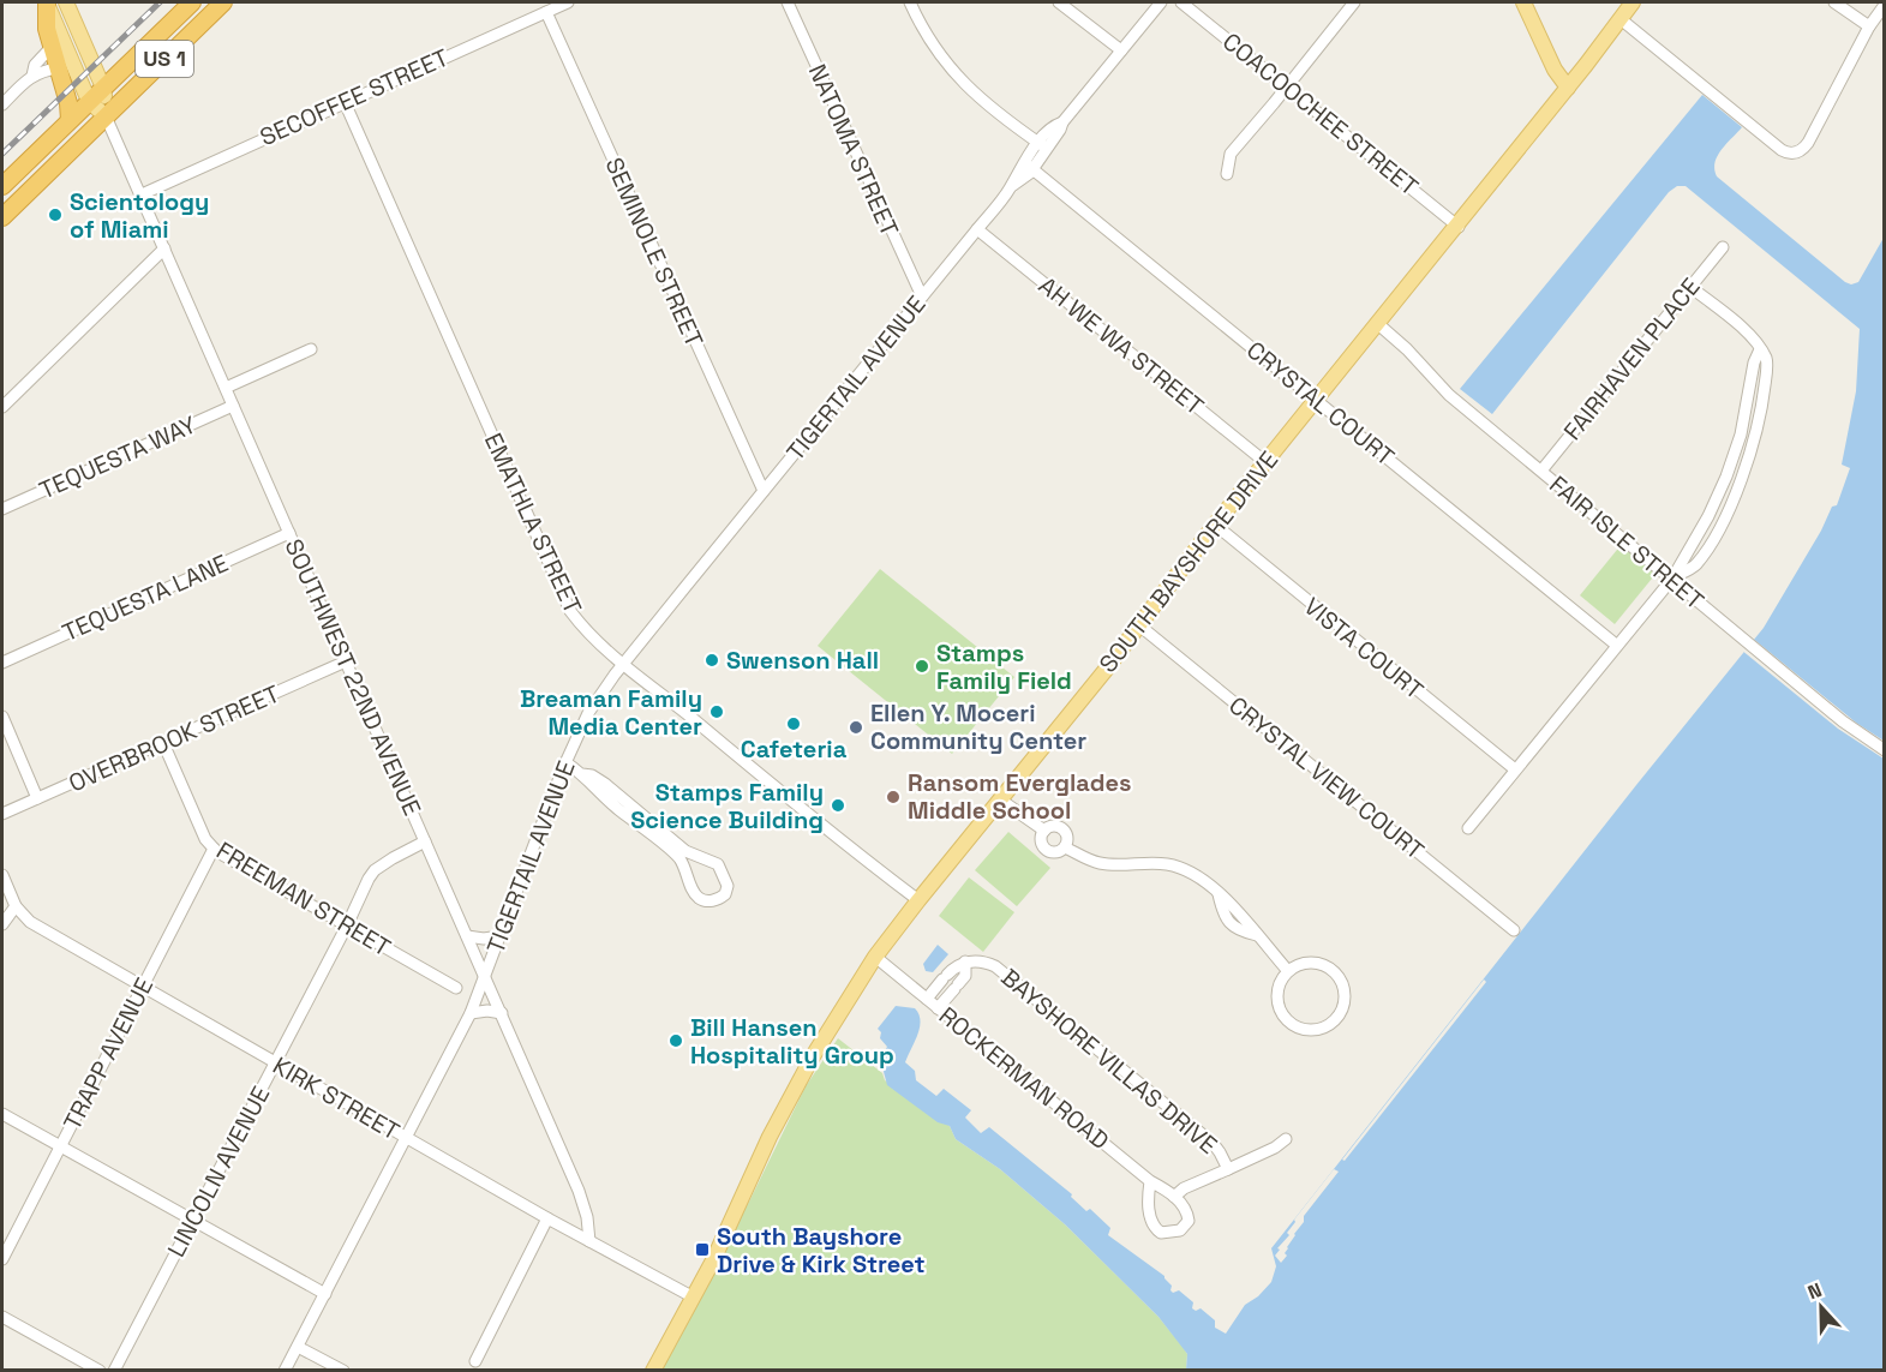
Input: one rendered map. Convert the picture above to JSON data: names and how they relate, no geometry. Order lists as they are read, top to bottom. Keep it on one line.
{"streets":{"highway":["US 1"],"main road":["SOUTH BAYSHORE DRIVE","SOUTHWEST 22ND AVENUE"],"street":["SECOFFEE STREET","COACOOCHEE STREET","NATOMA STREET","SEMINOLE STREET","AH WE WA STREET","FAIRHAVEN PLACE","TIGERTAIL AVENUE","CRYSTAL COURT","TEQUESTA WAY","EMATHLA STREET","FAIR ISLE STREET","TEQUESTA LANE","VISTA COURT","OVERBROOK STREET","CRYSTAL VIEW COURT","FREEMAN STREET","TRAPP AVENUE","BAYSHORE VILLAS DRIVE","ROCKERMAN ROAD","KIRK STREET","LINCOLN AVENUE"]},"crossings":[["US 1","SOUTHWEST 22ND AVENUE"],["SECOFFEE STREET","SEMINOLE STREET"],["SECOFFEE STREET","EMATHLA STREET"],["SECOFFEE STREET","SOUTHWEST 22ND AVENUE"],["COACOOCHEE STREET","SOUTH BAYSHORE DRIVE"],["NATOMA STREET","TIGERTAIL AVENUE"],["SEMINOLE STREET","TIGERTAIL AVENUE"],["AH WE WA STREET","TIGERTAIL AVENUE"],["AH WE WA STREET","SOUTH BAYSHORE DRIVE"],["FAIRHAVEN PLACE","FAIR ISLE STREET"],["TIGERTAIL AVENUE","CRYSTAL COURT"],["TIGERTAIL AVENUE","EMATHLA STREET"],["TIGERTAIL AVENUE","SOUTHWEST 22ND AVENUE"],["TIGERTAIL AVENUE","KIRK STREET"],["CRYSTAL COURT","SOUTH BAYSHORE DRIVE"],["TEQUESTA WAY","SOUTHWEST 22ND AVENUE"],["EMATHLA STREET","SOUTH BAYSHORE DRIVE"],["FAIR ISLE STREET","SOUTH BAYSHORE DRIVE"],["SOUTH BAYSHORE DRIVE","VISTA COURT"],["SOUTH BAYSHORE DRIVE","CRYSTAL VIEW COURT"],["SOUTH BAYSHORE DRIVE","ROCKERMAN ROAD"],["SOUTH BAYSHORE DRIVE","KIRK STREET"],["TEQUESTA LANE","SOUTHWEST 22ND AVENUE"],["SOUTHWEST 22ND AVENUE","OVERBROOK STREET"],["SOUTHWEST 22ND AVENUE","KIRK STREET"],["SOUTHWEST 22ND AVENUE","LINCOLN AVENUE"],["OVERBROOK STREET","FREEMAN STREET"],["FREEMAN STREET","TRAPP AVENUE"],["FREEMAN STREET","LINCOLN AVENUE"],["TRAPP AVENUE","KIRK STREET"],["BAYSHORE VILLAS DRIVE","ROCKERMAN ROAD"],["KIRK STREET","LINCOLN AVENUE"]],"places":{"other":["Scientology of Miami","Swenson Hall","Stamps Family Field","Breaman Family Media Center","Cafeteria","Ellen Y. Moceri Community Center","Ransom Everglades Middle School","Stamps Family Science Building","Bill Hansen Hospitality Group"],"transit":["South Bayshore Drive & Kirk Street"]},"north":"top"}
